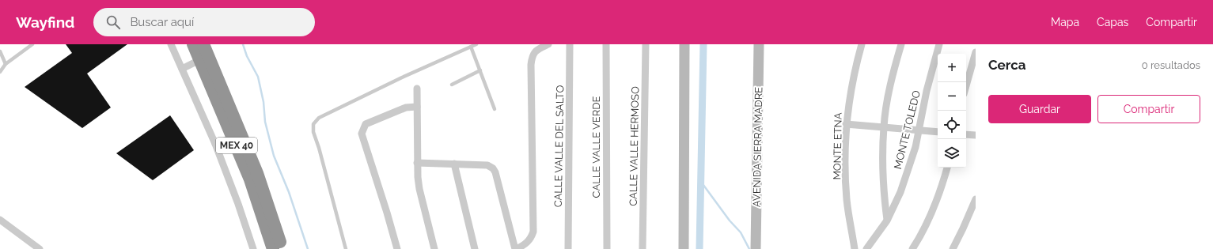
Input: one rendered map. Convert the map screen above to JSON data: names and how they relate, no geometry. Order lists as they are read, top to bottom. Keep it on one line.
{"streets":{"highway":["MEX 40"],"street":["MONTE TOLEDO","CALLE VALLE DEL SALTO","CALLE VALLE HERMOSO","MONTE ETNA","CALLE VALLE VERDE","AVENIDA SIERRA MADRE"]},"page":{"header":"Wayfind","search":"Buscar aquí","nav":["Mapa","Capas","Compartir"],"heading":["Cerca","0 resultados"],"map_buttons":["+","−"],"buttons":["Guardar","Compartir"]}}
